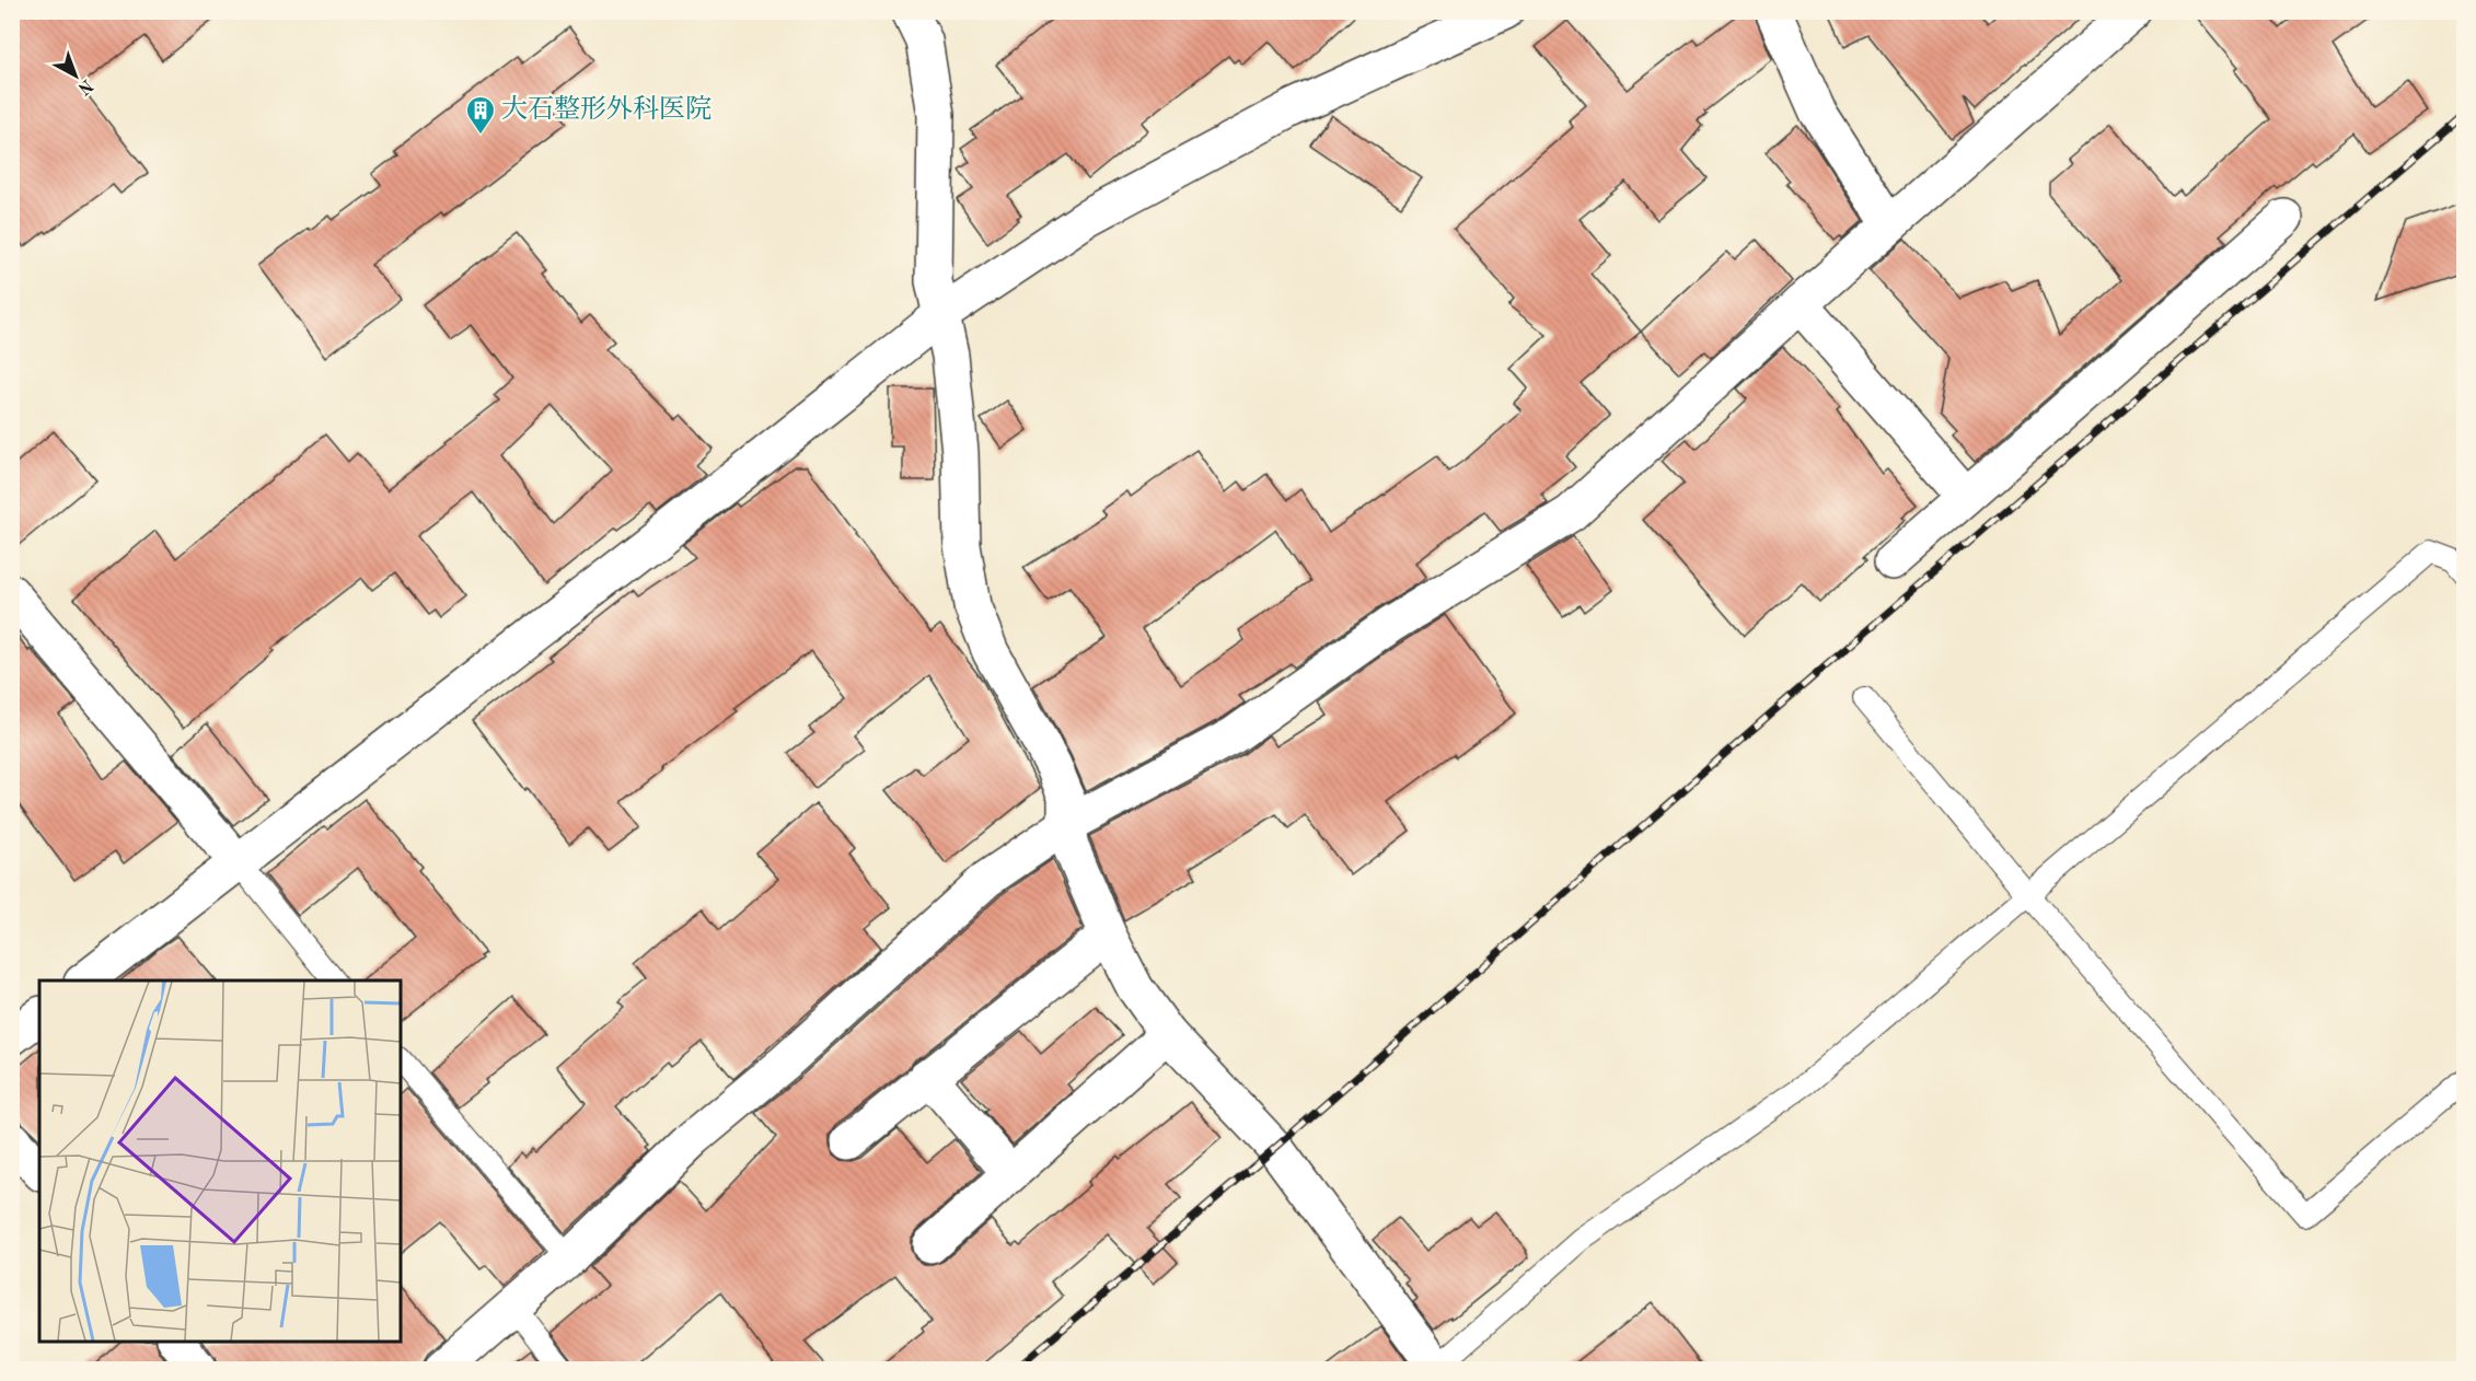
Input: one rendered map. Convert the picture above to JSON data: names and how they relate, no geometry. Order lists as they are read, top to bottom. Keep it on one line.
{"places":{"building":["大石整形外科医院"]},"north":"bottom right"}
